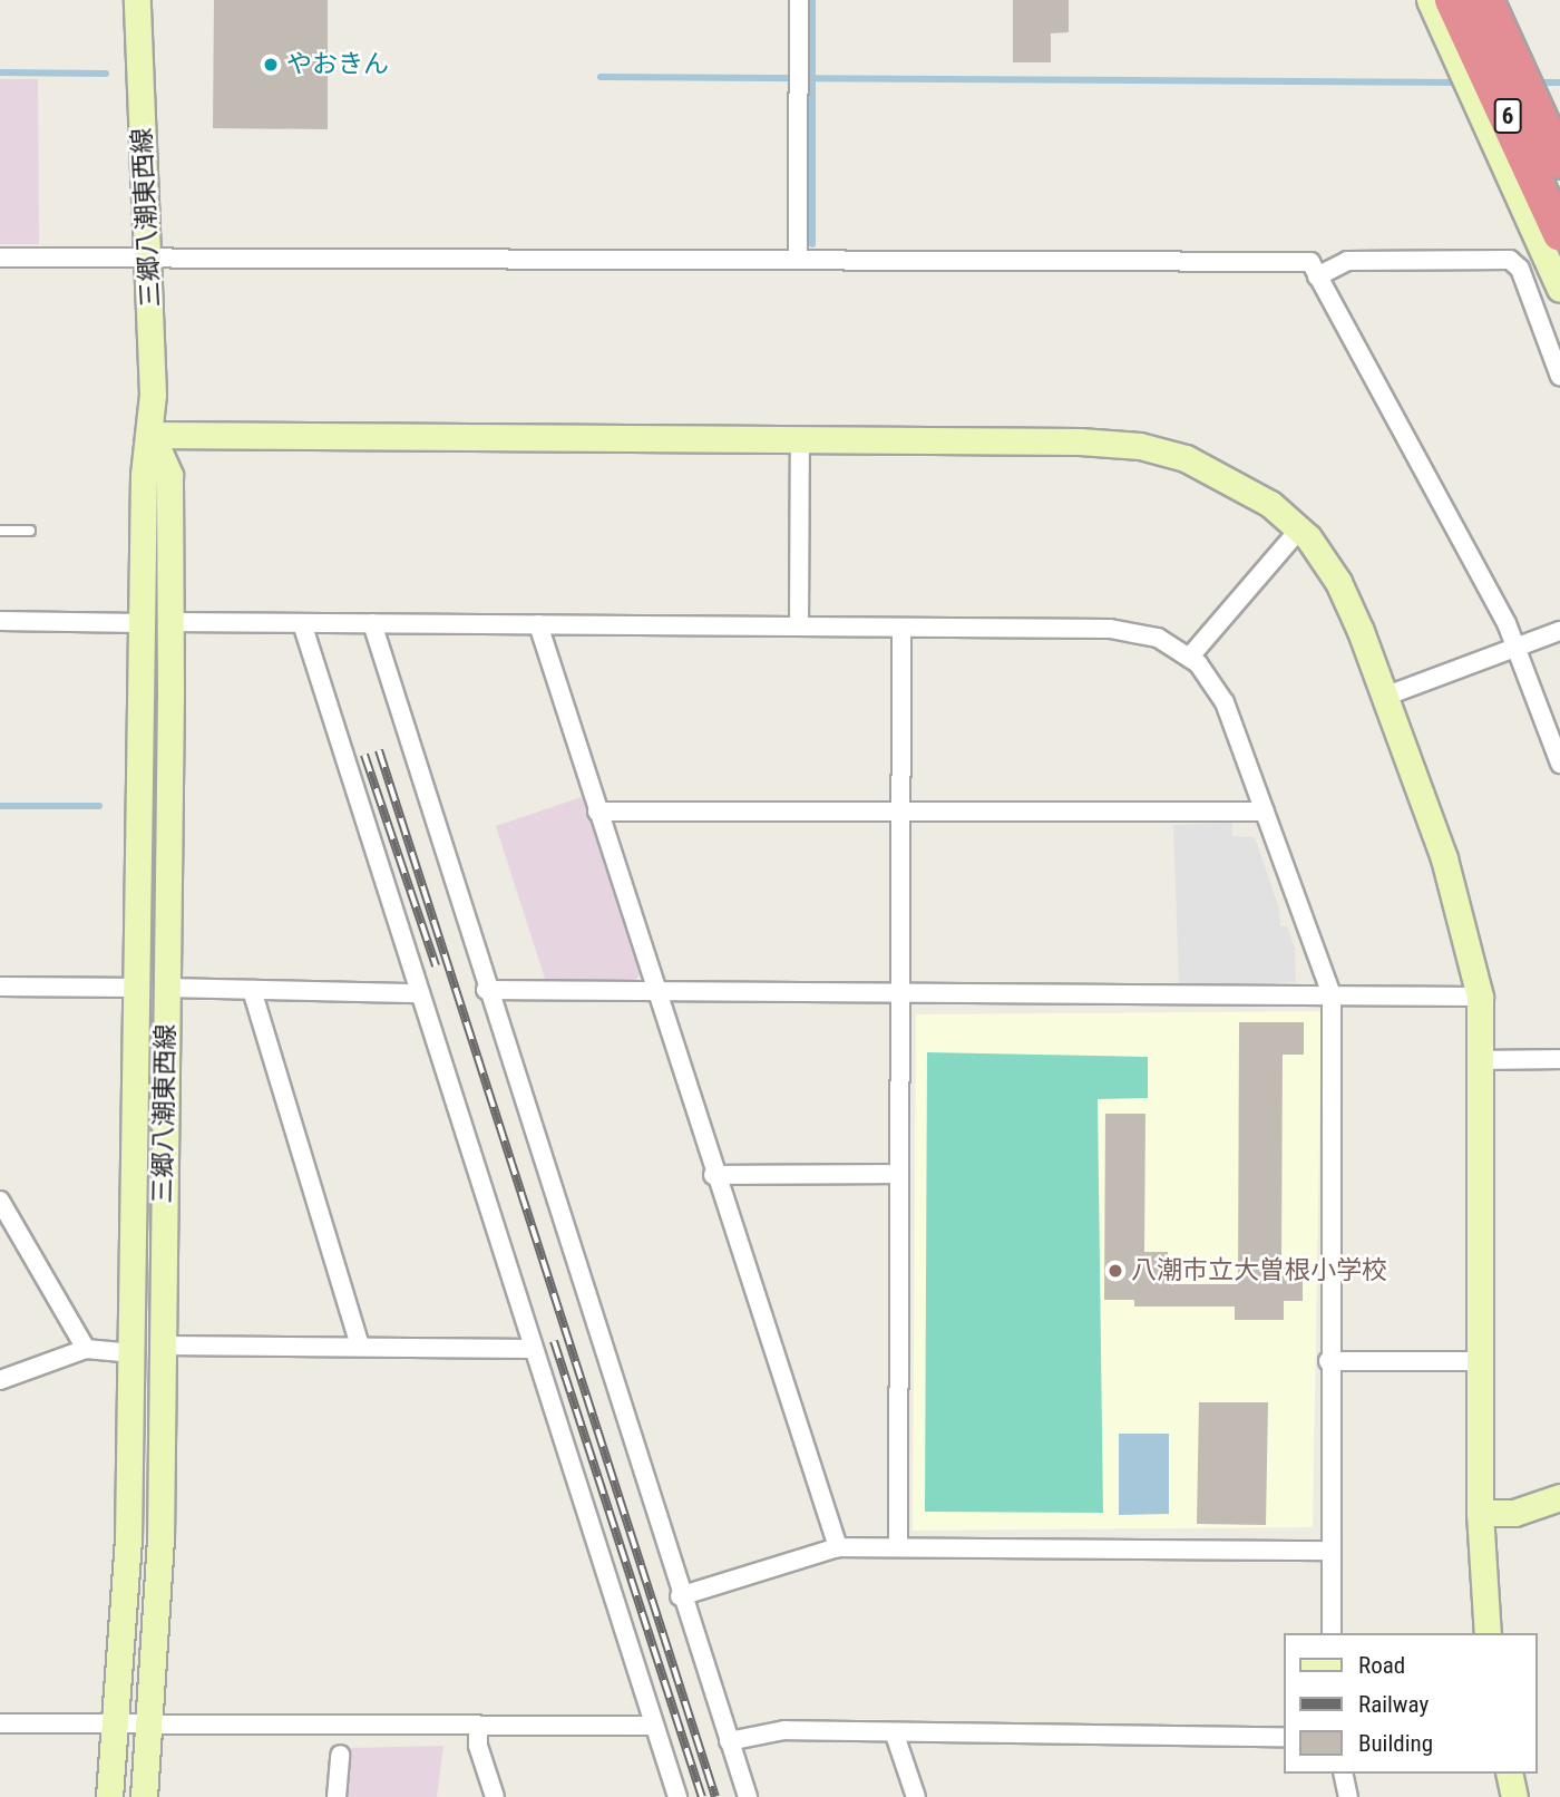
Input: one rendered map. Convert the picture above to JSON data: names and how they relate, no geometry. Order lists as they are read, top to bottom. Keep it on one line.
{"streets":{"highway":["6"],"street":["三郷八潮東西線"]},"places":["やおきん","八潮市立大曽根小学校"],"legend":["Road","Railway","Building"]}
